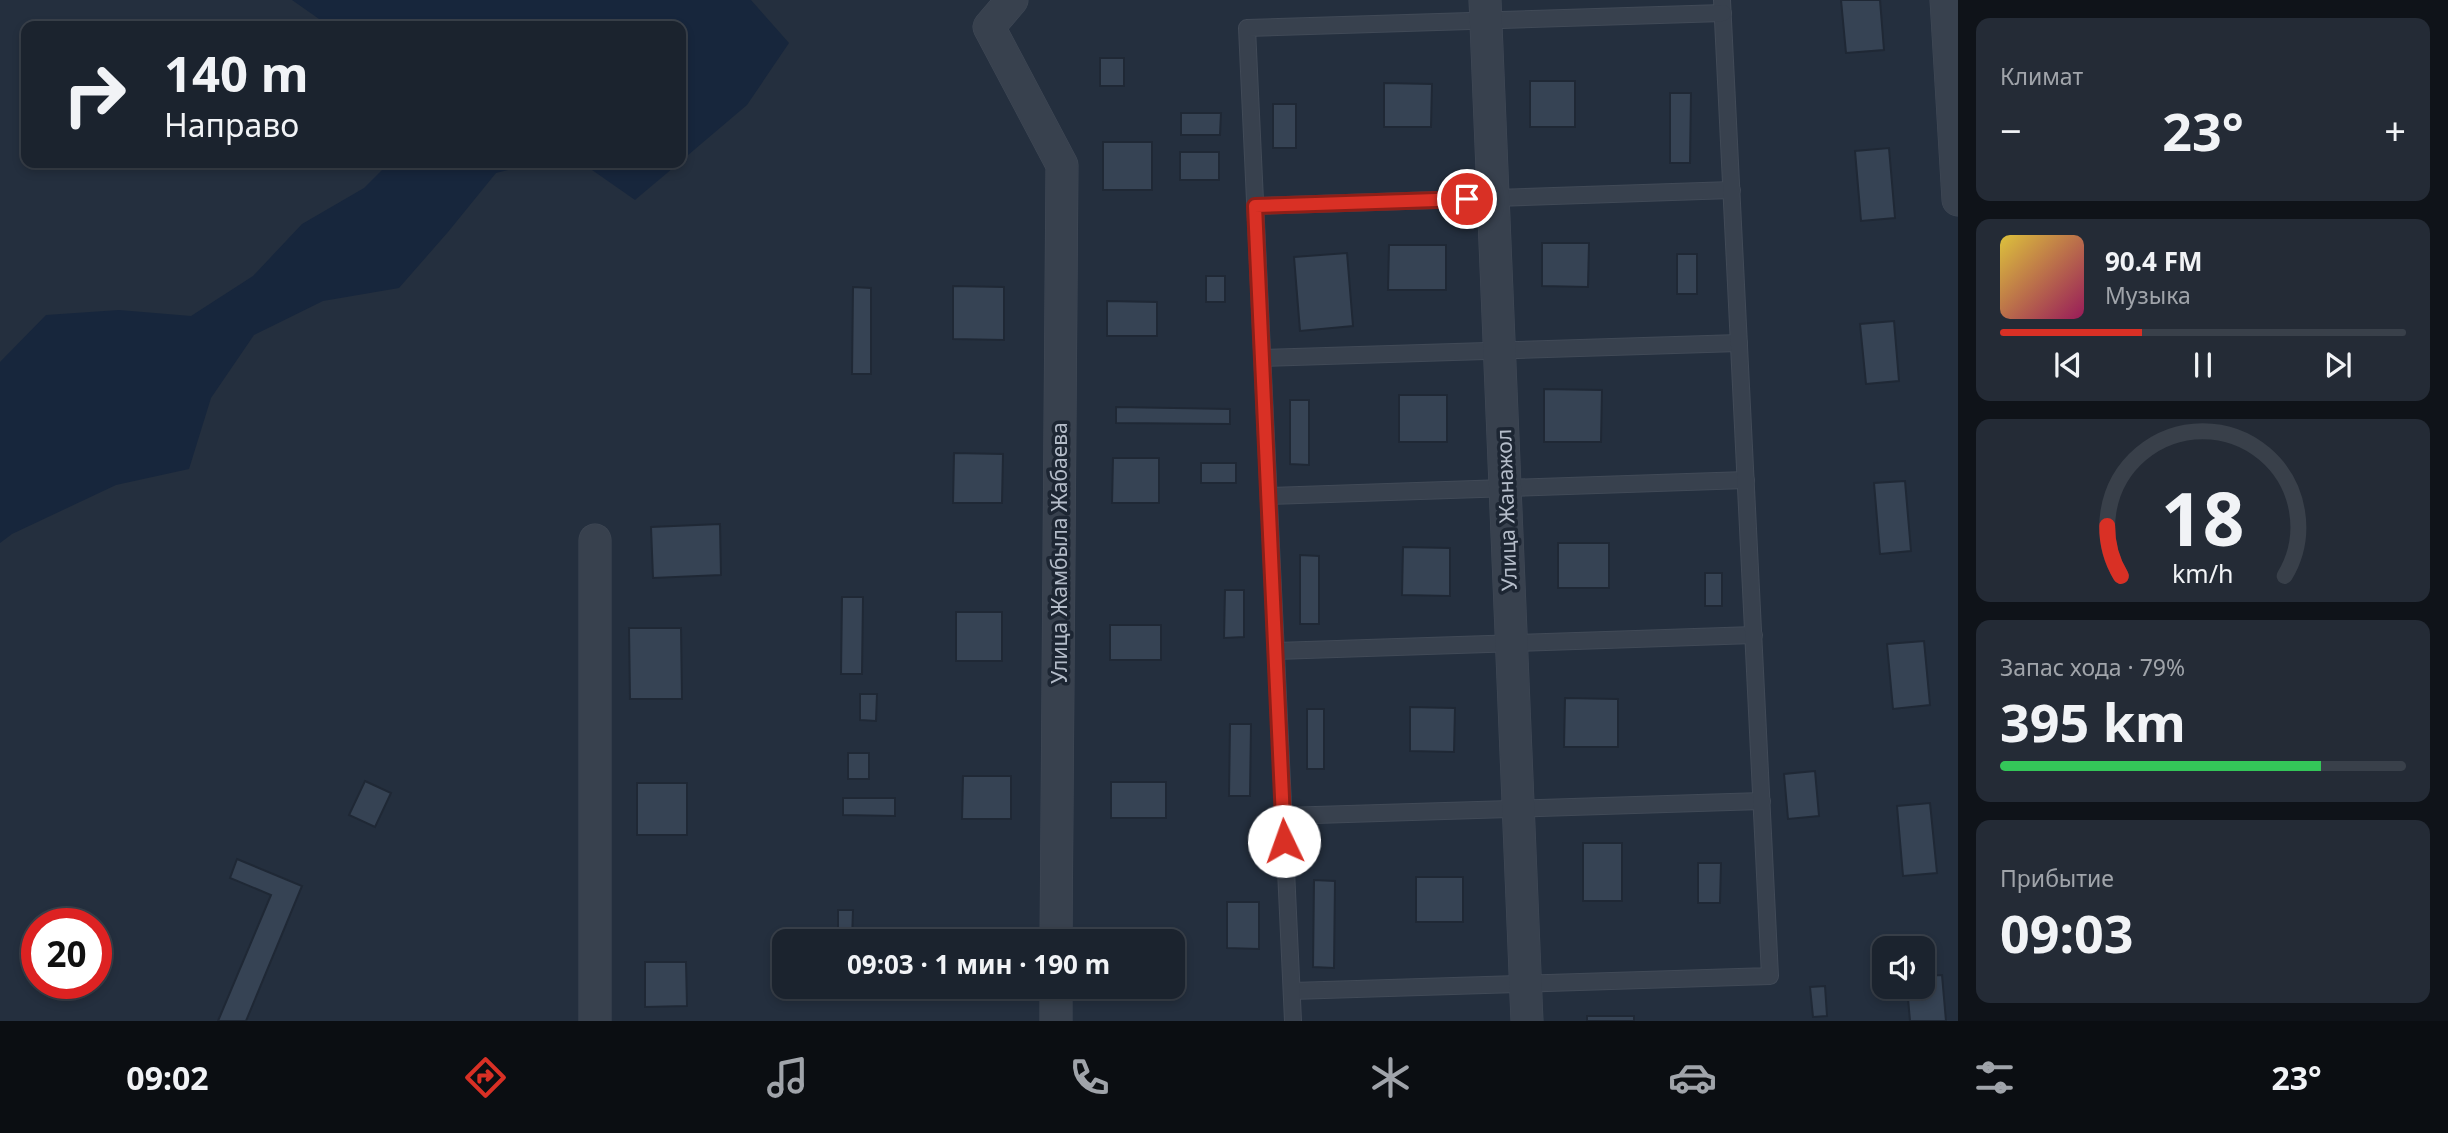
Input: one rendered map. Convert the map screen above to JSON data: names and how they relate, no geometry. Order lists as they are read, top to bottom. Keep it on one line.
{"streets":{"street":["Улица Жанажол","Улица Жамбыла Жабаева"]},"page":{"tile":["Климат",["Запас хода · 79%","395 km"],["Прибытие","09:03"]],"turn":["140 m","Направо"],"heat":["−","23°","+"],"song":["90.4 FM","Музыка"],"limit":"20","trip":"09:03 · 1 мин · 190 m","tabs":["09:02","23°"],"gauge":["18","km/h"]}}
